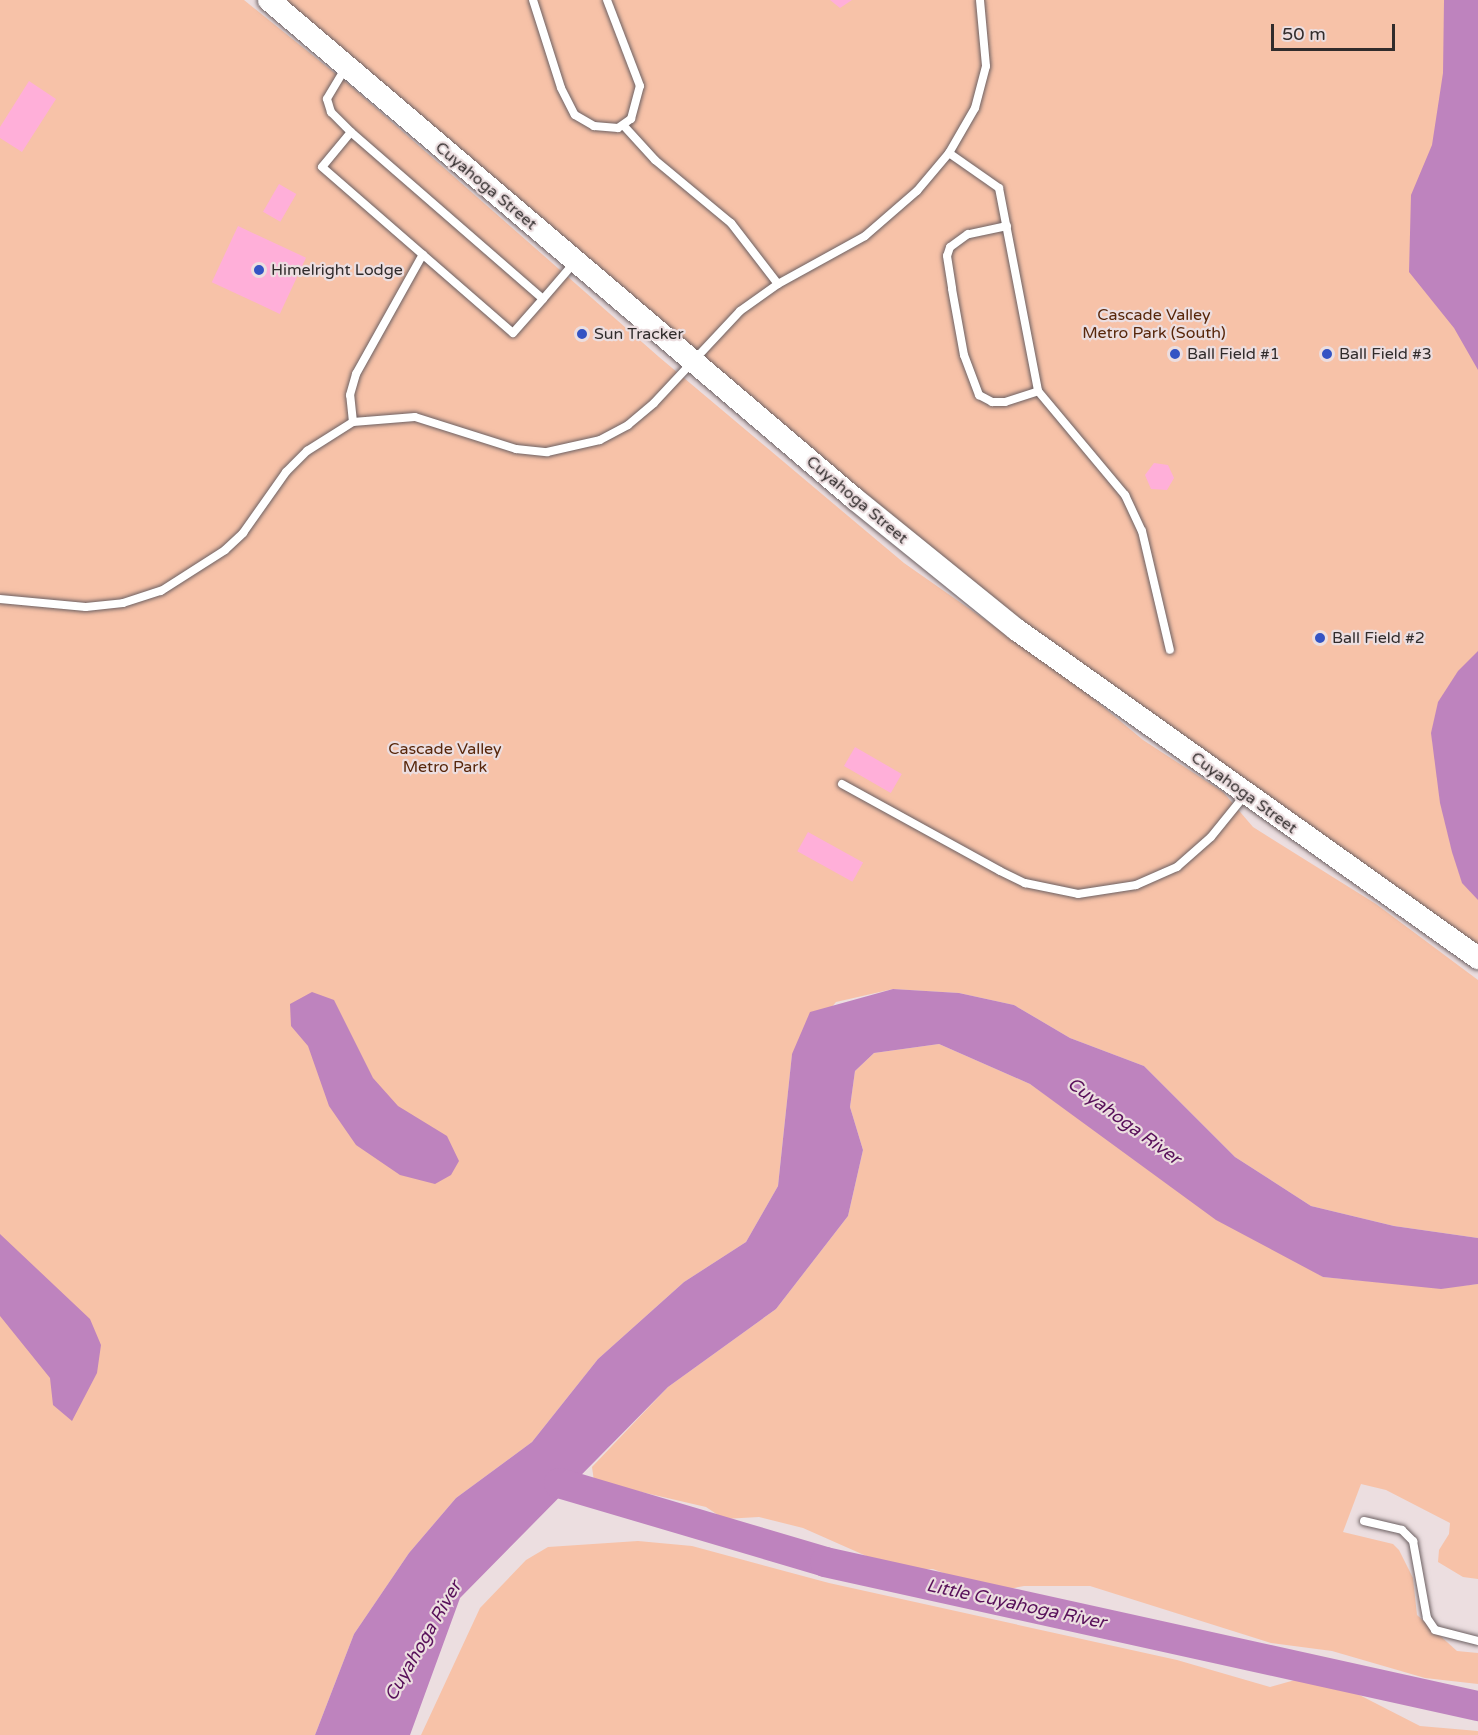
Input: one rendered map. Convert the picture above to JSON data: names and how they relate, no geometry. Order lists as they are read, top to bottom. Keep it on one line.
{"streets":{"street":["Cuyahoga Street"]},"water":["Cuyahoga River","Little Cuyahoga River"],"parks":["Cascade Valley Metro Park (South)","Cascade Valley Metro Park"],"places":["Himelright Lodge","Sun Tracker","Ball Field #1","Ball Field #3","Ball Field #2"],"scale_bar":"50 m"}
